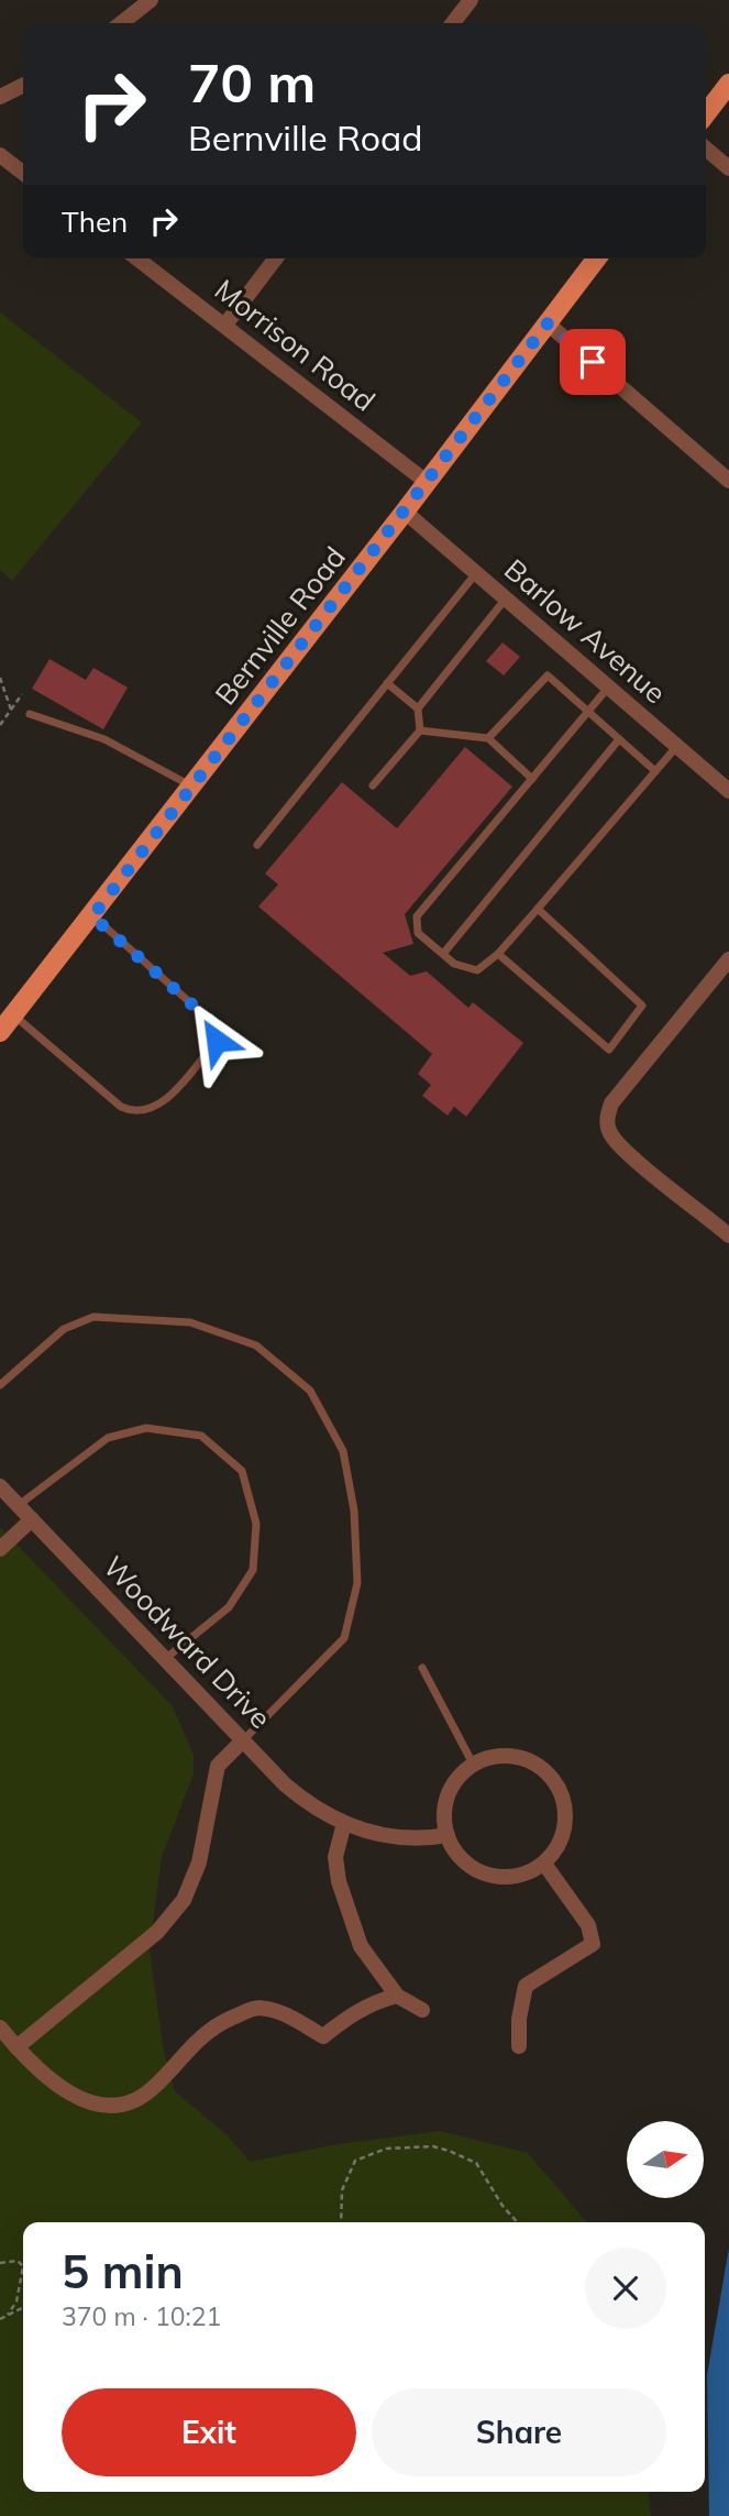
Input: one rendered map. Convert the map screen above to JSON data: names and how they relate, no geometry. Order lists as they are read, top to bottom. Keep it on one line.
{"streets":{"main road":["Bernville Road"],"street":["Morrison Road","Barlow Avenue","Woodward Drive"]},"crossings":[["Morrison Road","Bernville Road"],["Bernville Road","Barlow Avenue"]],"north":"right","page":{"turn":["70 m","Bernville Road"],"then":"Then","heading":["5 min","370 m · 10:21"],"buttons":["Exit","Share"]}}
